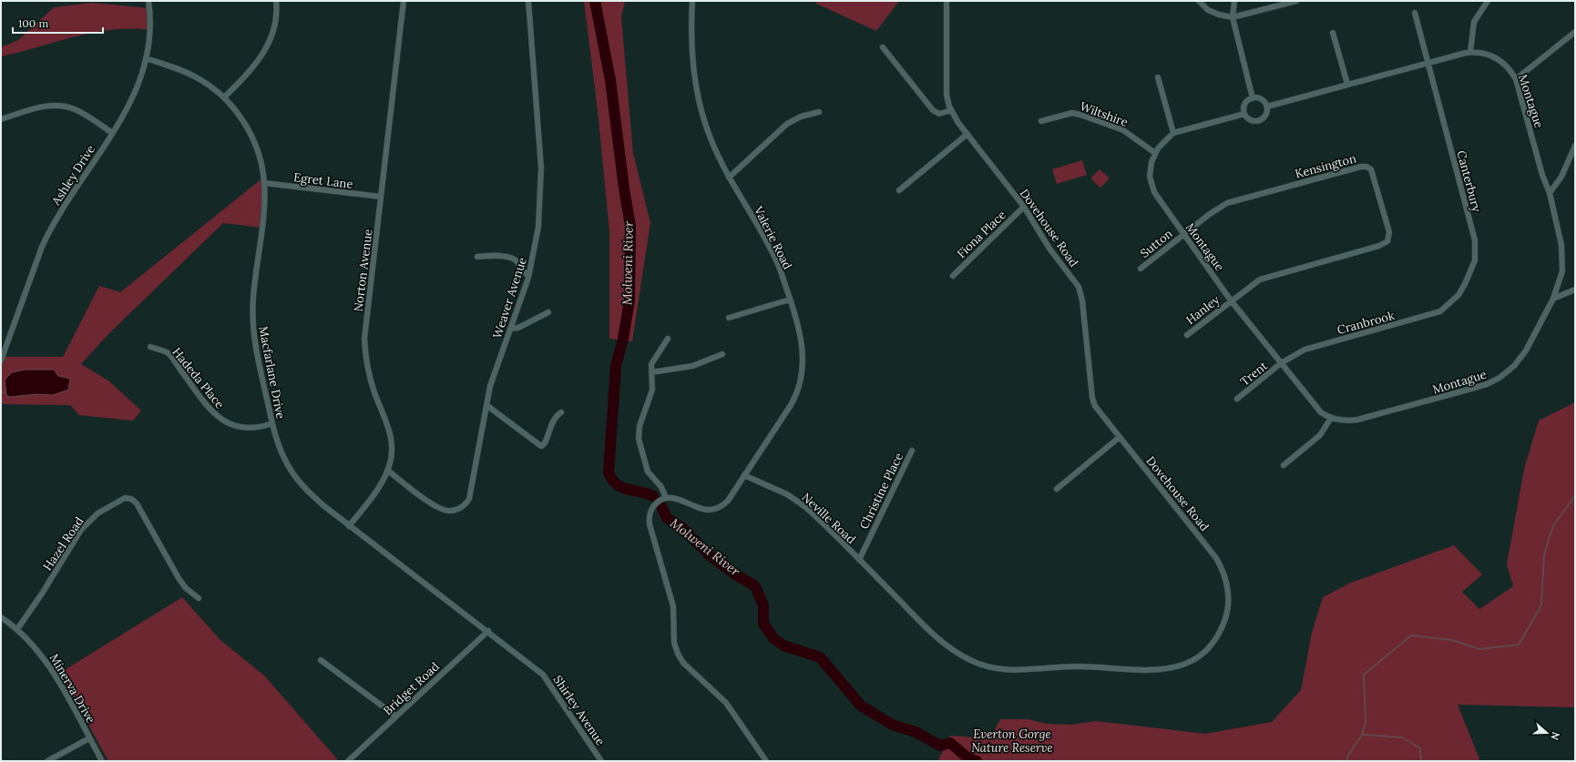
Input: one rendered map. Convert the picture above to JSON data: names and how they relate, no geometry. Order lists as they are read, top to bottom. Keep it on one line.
{"streets":{"street":["Montague","Wiltshire","Kensington","Ashley Drive","Egret Lane","Canterbury","Dovehouse Road","Fiona Place","Valerie Road","Sutton","Norton Avenue","Weaver Avenue","Hanley","Cranbrook","Macfarlane Drive","Trent","Hadeda Place","Christine Place","Neville Road","Hazel Road","Minerva Drive","Bridget Road","Shirley Avenue"]},"crossings":[["Montague","Wiltshire"],["Montague","Kensington"],["Montague","Canterbury"],["Montague","Sutton"],["Montague","Hanley"],["Montague","Cranbrook"],["Montague","Trent"],["Kensington","Sutton"],["Kensington","Hanley"],["Ashley Drive","Macfarlane Drive"],["Egret Lane","Norton Avenue"],["Egret Lane","Macfarlane Drive"],["Canterbury","Cranbrook"],["Dovehouse Road","Fiona Place"],["Dovehouse Road","Christine Place"],["Dovehouse Road","Neville Road"],["Valerie Road","Neville Road"],["Norton Avenue","Weaver Avenue"],["Norton Avenue","Macfarlane Drive"],["Cranbrook","Trent"],["Macfarlane Drive","Hadeda Place"],["Macfarlane Drive","Bridget Road"],["Macfarlane Drive","Shirley Avenue"],["Christine Place","Neville Road"],["Hazel Road","Minerva Drive"],["Bridget Road","Shirley Avenue"]],"water":["Molweni River"],"parks":["Everton Gorge Nature Reserve"],"scale_bar":"100 m","north":"right"}
